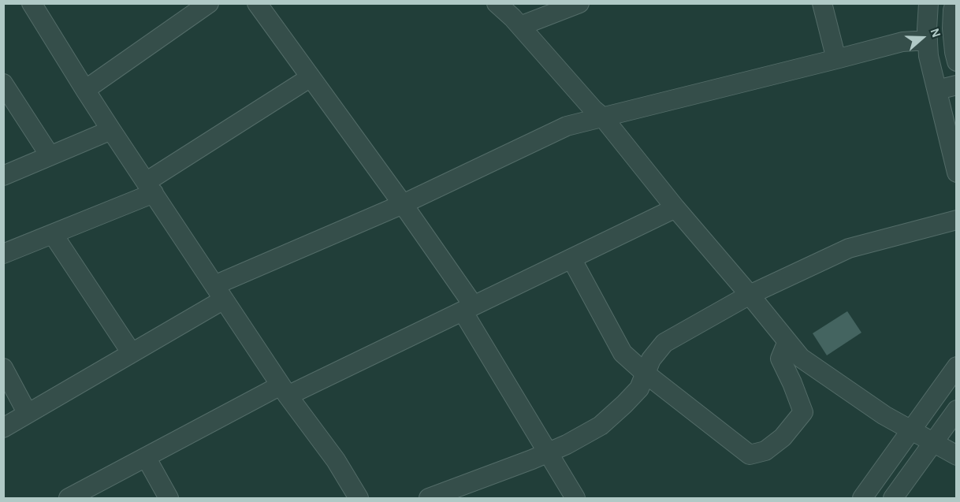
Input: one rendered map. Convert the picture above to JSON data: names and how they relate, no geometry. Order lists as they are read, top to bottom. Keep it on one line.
{"north":"right"}
